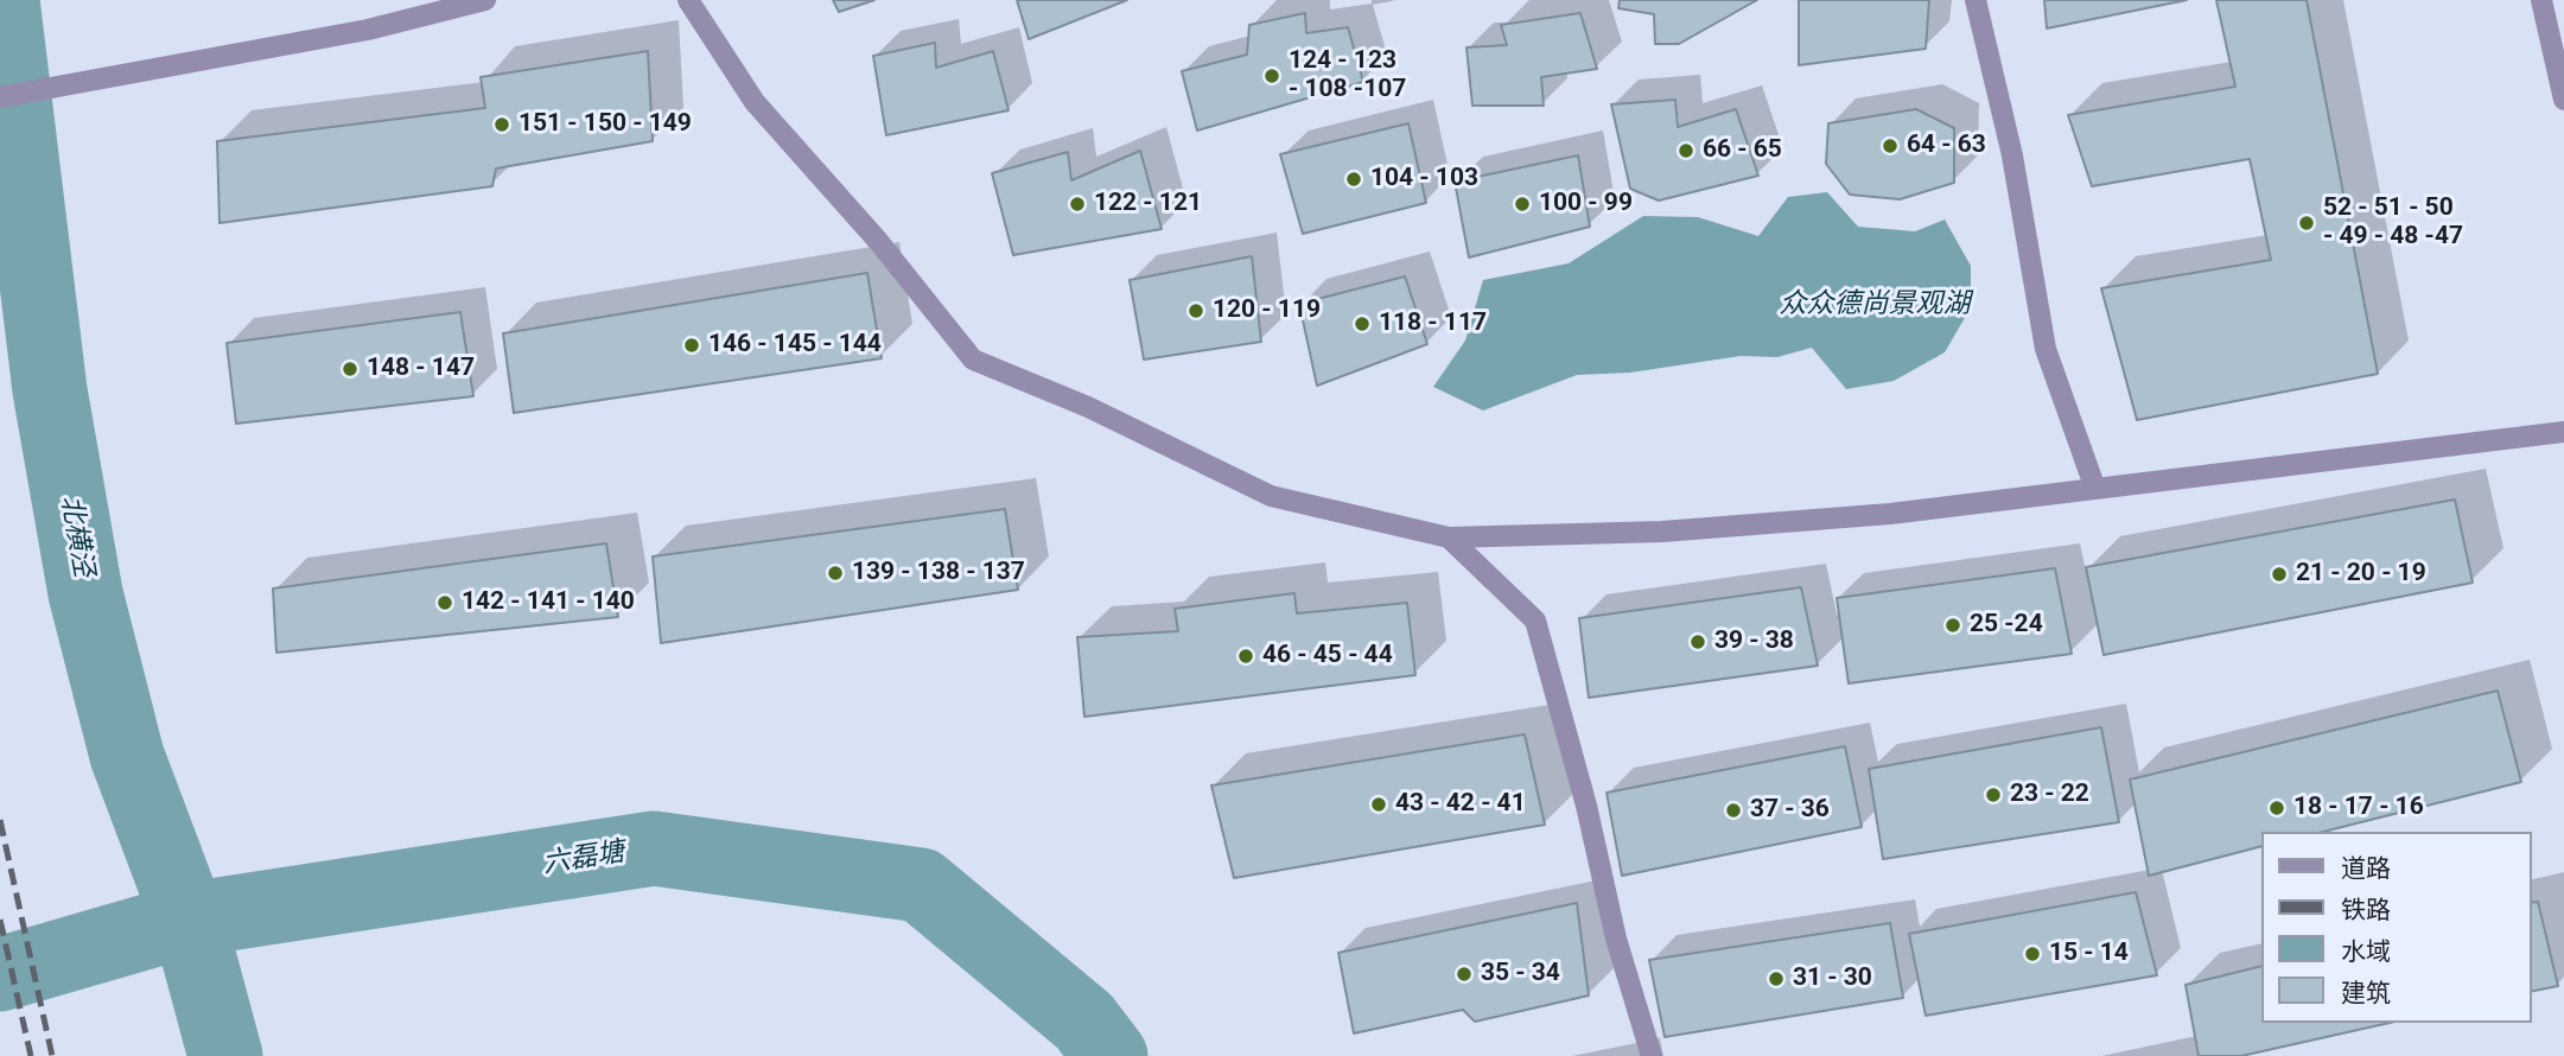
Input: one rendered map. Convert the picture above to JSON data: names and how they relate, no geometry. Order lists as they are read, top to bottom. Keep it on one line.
{"water":["众众德尚景观湖","北横泾","六磊塘"],"places":["124 - 123 - 108 -107","151 - 150 - 149","64 - 63","66 - 65","104 - 103","122 - 121","100 - 99","52 - 51 - 50 - 49 - 48 -47","120 - 119","118 - 117","146 - 145 - 144","148 - 147","139 - 138 - 137","21 - 20 - 19","142 - 141 - 140","25 -24","39 - 38","46 - 45 - 44","23 - 22","43 - 42 - 41","18 - 17 - 16","37 - 36","15 - 14","35 - 34","31 - 30"],"legend":["道路","铁路","水域","建筑"]}
